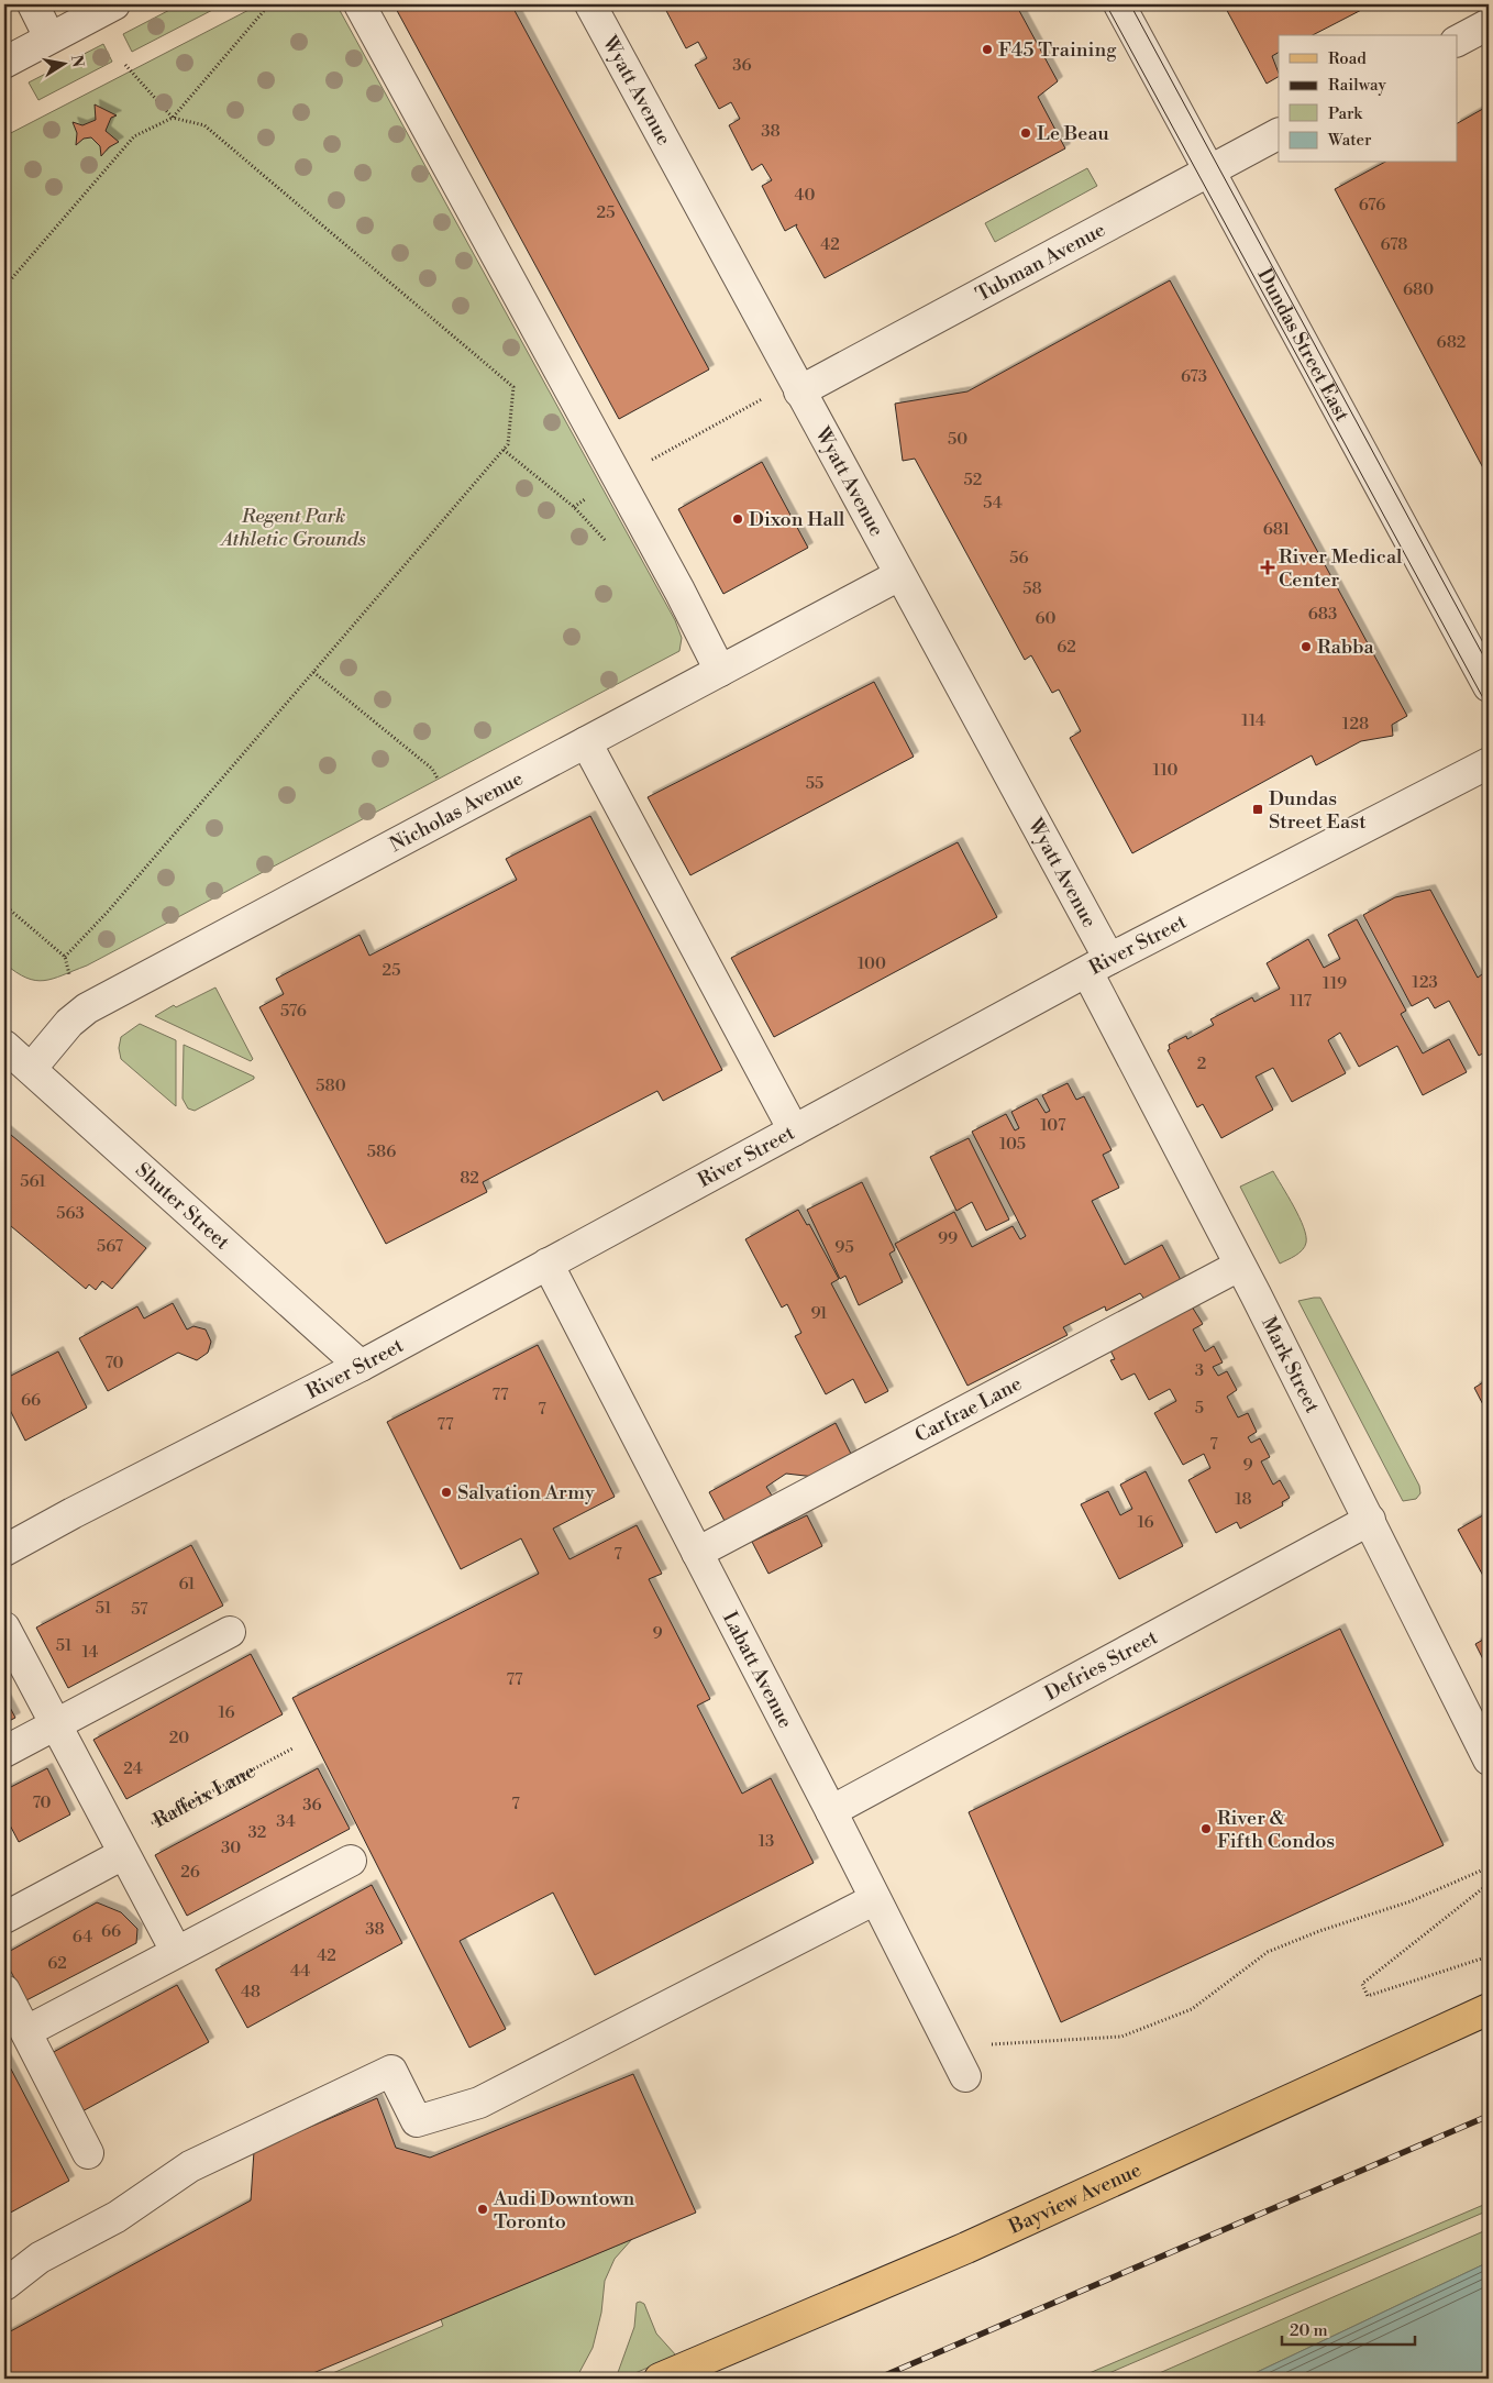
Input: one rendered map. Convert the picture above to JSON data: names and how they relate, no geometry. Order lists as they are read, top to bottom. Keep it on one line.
{"streets":{"main road":["Bayview Avenue"],"street":["Wyatt Avenue","Tubman Avenue","Dundas Street East","Nicholas Avenue","River Street","Shuter Street","Mark Street","Carfrae Lane","Defries Street","Labatt Avenue"],"path":["Raffeix Lane"]},"crossings":[["Wyatt Avenue","Tubman Avenue"],["Wyatt Avenue","Nicholas Avenue"],["Wyatt Avenue","River Street"],["Wyatt Avenue","Mark Street"],["Tubman Avenue","Dundas Street East"],["Nicholas Avenue","Shuter Street"],["River Street","Shuter Street"],["River Street","Mark Street"],["River Street","Labatt Avenue"],["Mark Street","Carfrae Lane"],["Mark Street","Defries Street"],["Carfrae Lane","Labatt Avenue"],["Defries Street","Labatt Avenue"]],"parks":["Regent Park Athletic Grounds"],"places":{"other":["F45 Training","Le Beau","Dixon Hall","Rabba","Salvation Army","River & Fifth Condos","Audi Downtown Toronto"],"health":["River Medical Center"],"transit":["Dundas Street East"]},"house_numbers":["36","38","40","676","25","42","678","680","682","673","50","52","54","681","56","58","683","60","62","114","128","110","55","100","25","123","119","117","576","2","580","107","105","586","82","561","563","99","567","95","91","70","3","77","66","5","7","77","7","9","18","16","7","61","51","57","9","51","14","77","16","20","24","70","7","36","34","32","13","30","26","38","66","64","42","62","44","48"],"legend":["Road","Railway","Park","Water"],"scale_bar":"20 m","north":"right"}
